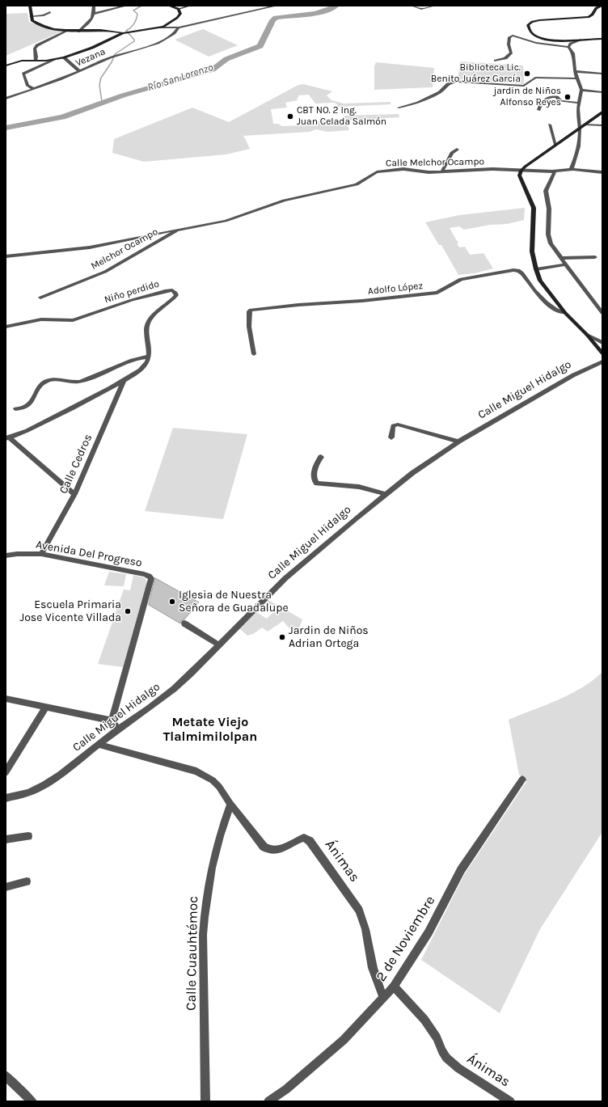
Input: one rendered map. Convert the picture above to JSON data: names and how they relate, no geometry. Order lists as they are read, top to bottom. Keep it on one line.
{"streets":{"street":["Vezana","Calle Melchor Ocampo","Melchor Ocampo","Adolfo López","Niño perdido","Calle Miguel Hidalgo","Calle Cedros","Avenida Del Progreso","Ánimas","2 de Noviembre","Calle Cuauhtémoc"]},"crossings":[["Calle Melchor Ocampo","Melchor Ocampo"],["Niño perdido","Calle Cedros"],["Calle Cedros","Avenida Del Progreso"],["Ánimas","2 de Noviembre"],["Ánimas","Calle Cuauhtémoc"]],"districts":["Metate Viejo Tlalmimilolpan"],"water":["Río San Lorenzo"],"places":["Biblioteca Lic. Benito Juárez García","jardin de Niños Alfonso Reyes","CBT NO. 2 Ing. Juan Celada Salmón","Iglesia de Nuestra Señora de Guadalupe","Escuela Primaria Jose Vicente Villada","Jardin de Niños Adrian Ortega"]}
